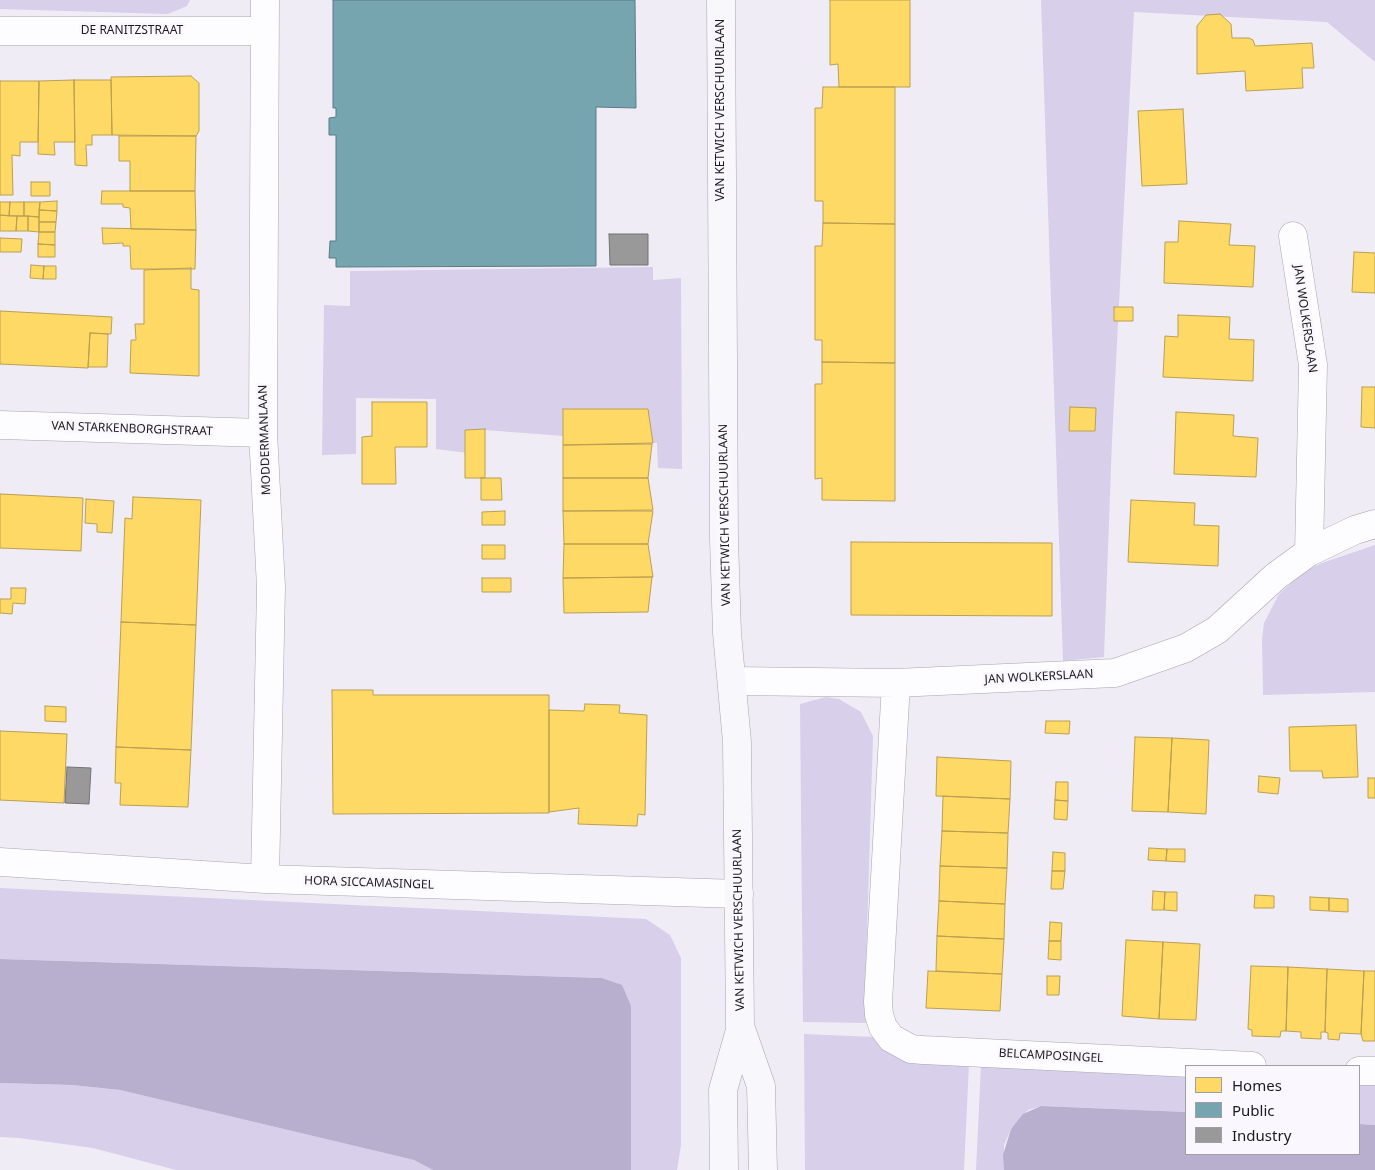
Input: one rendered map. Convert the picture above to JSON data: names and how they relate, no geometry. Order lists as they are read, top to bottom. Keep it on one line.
{"streets":{"main road":["VAN KETWICH VERSCHUURLAAN"],"street":["DE RANITZSTRAAT","JAN WOLKERSLAAN","VAN STARKENBORGHSTRAAT","MODDERMANLAAN","HORA SICCAMASINGEL","BELCAMPOSINGEL"]},"crossings":[["DE RANITZSTRAAT","MODDERMANLAAN"],["VAN KETWICH VERSCHUURLAAN","JAN WOLKERSLAAN"],["VAN KETWICH VERSCHUURLAAN","HORA SICCAMASINGEL"],["JAN WOLKERSLAAN","BELCAMPOSINGEL"],["VAN STARKENBORGHSTRAAT","MODDERMANLAAN"],["MODDERMANLAAN","HORA SICCAMASINGEL"]],"legend":["Homes","Public","Industry"]}
